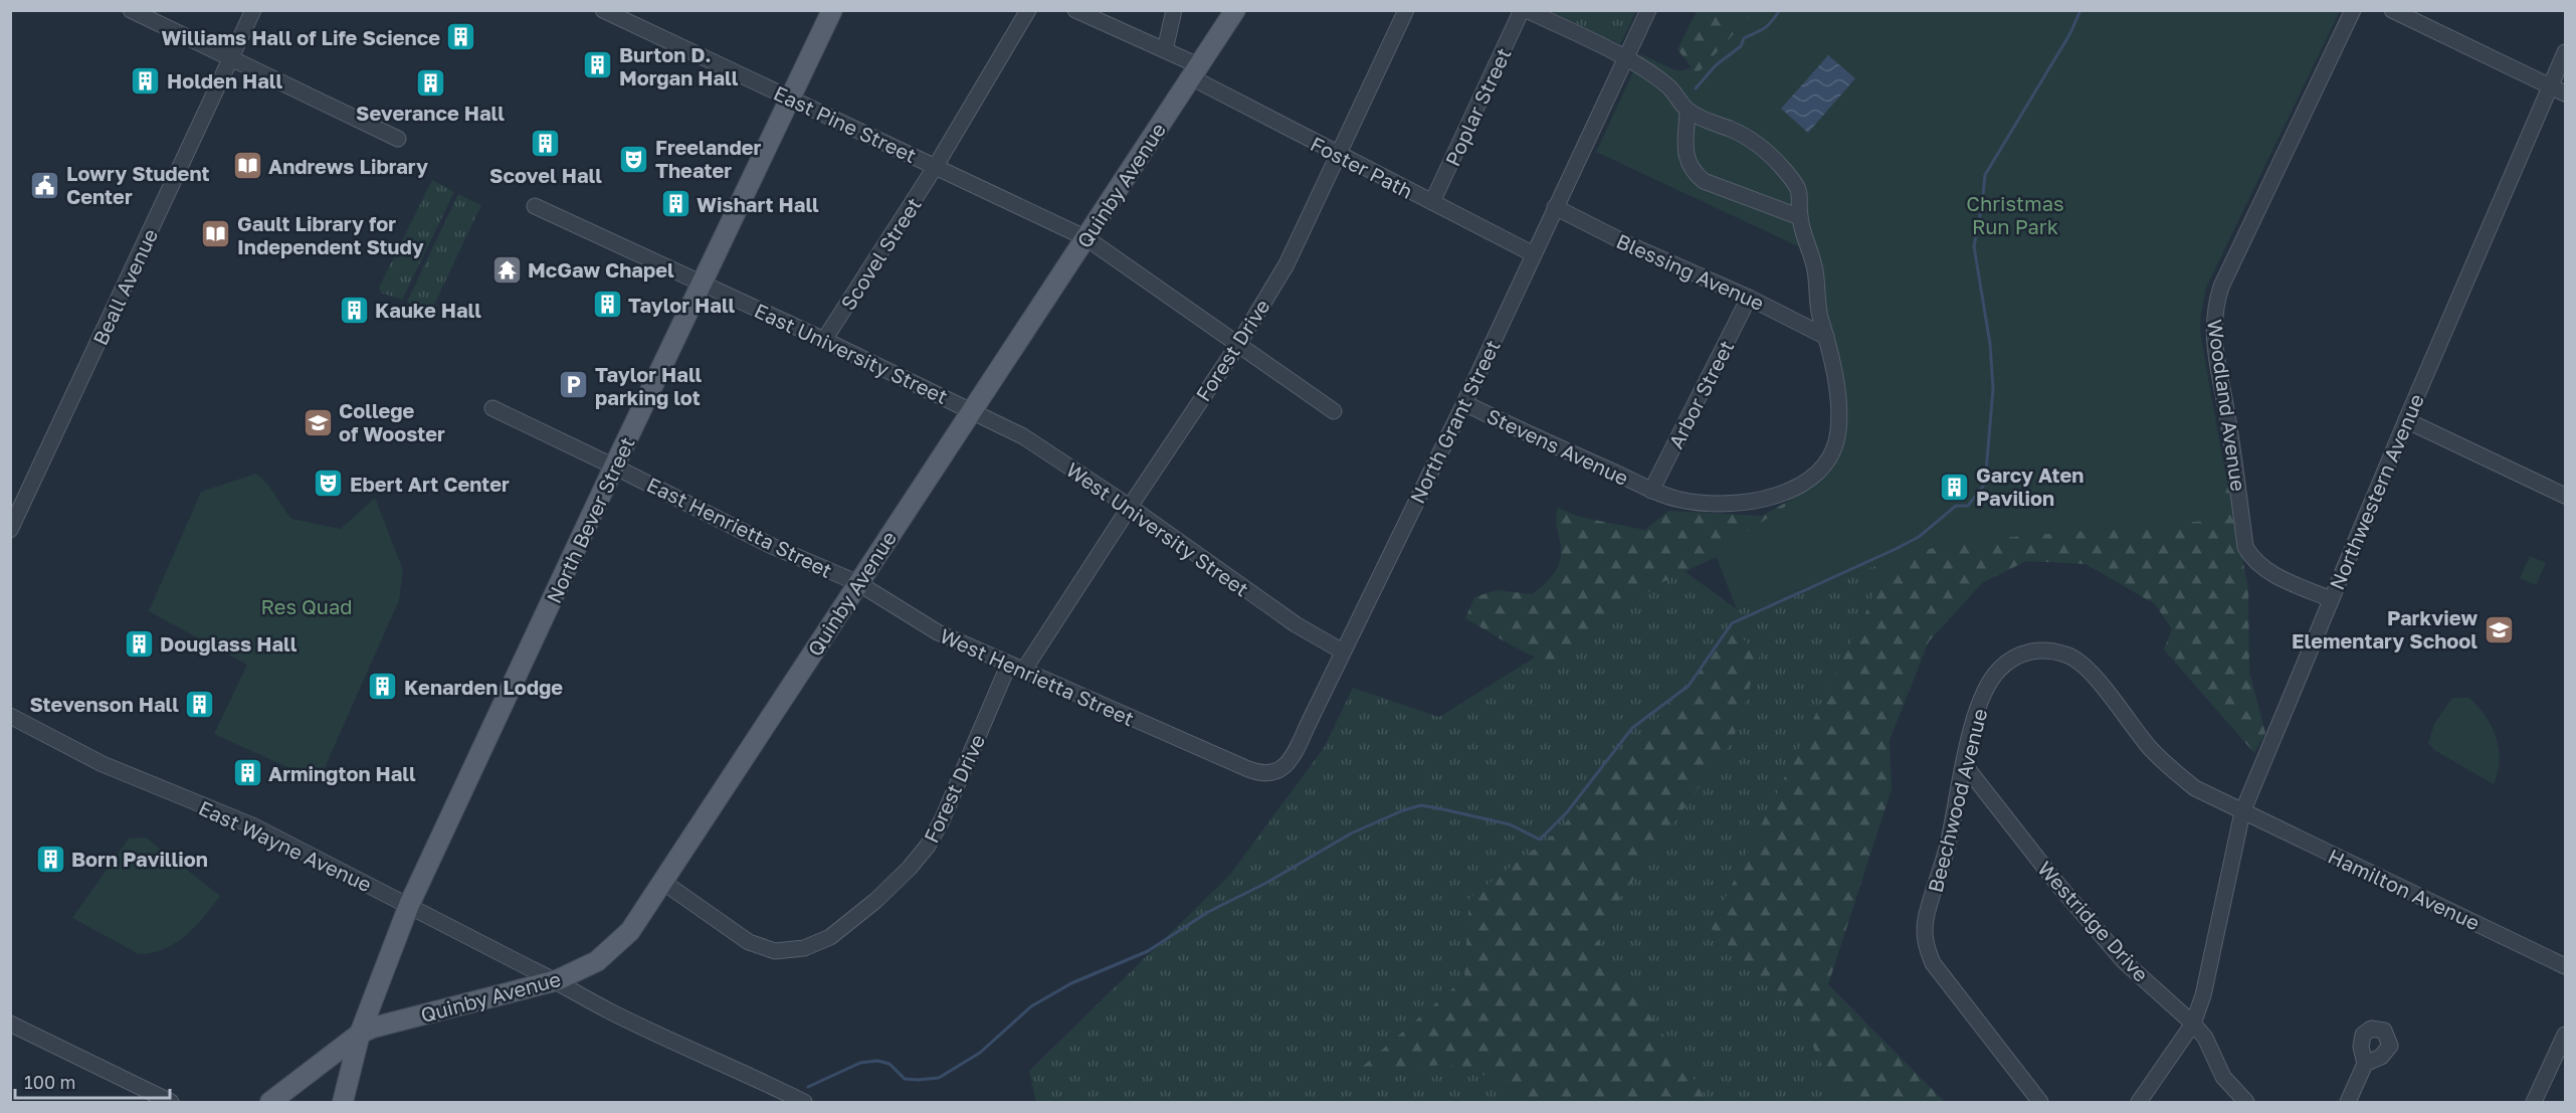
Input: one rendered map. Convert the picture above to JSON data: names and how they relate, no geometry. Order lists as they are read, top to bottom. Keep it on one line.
{"streets":{"main road":["Quinby Avenue","North Bever Street"],"street":["Poplar Street","East Pine Street","Foster Path","Scovel Street","Blessing Avenue","Beall Avenue","Forest Drive","East University Street","Arbor Street","Woodland Avenue","North Grant Street","Stevens Avenue","Northwestern Avenue","East Henrietta Street","West University Street","West Henrietta Street","Beechwood Avenue","East Wayne Avenue","Hamilton Avenue","Westridge Drive"]},"crossings":[["Poplar Street","Foster Path"],["East Pine Street","Quinby Avenue"],["East Pine Street","Scovel Street"],["East Pine Street","Forest Drive"],["East Pine Street","North Bever Street"],["Foster Path","Quinby Avenue"],["Foster Path","Forest Drive"],["Foster Path","North Grant Street"],["Quinby Avenue","Forest Drive"],["Quinby Avenue","East University Street"],["Quinby Avenue","North Bever Street"],["Quinby Avenue","East Henrietta Street"],["Quinby Avenue","West University Street"],["Quinby Avenue","West Henrietta Street"],["Quinby Avenue","East Wayne Avenue"],["Scovel Street","East University Street"],["Blessing Avenue","Arbor Street"],["Blessing Avenue","North Grant Street"],["Blessing Avenue","Stevens Avenue"],["Forest Drive","West University Street"],["Forest Drive","West Henrietta Street"],["East University Street","North Bever Street"],["East University Street","West University Street"],["Arbor Street","Stevens Avenue"],["Woodland Avenue","Northwestern Avenue"],["North Grant Street","Stevens Avenue"],["North Grant Street","West University Street"],["North Grant Street","West Henrietta Street"],["Northwestern Avenue","Beechwood Avenue"],["Northwestern Avenue","Hamilton Avenue"],["Northwestern Avenue","Westridge Drive"],["North Bever Street","East Henrietta Street"],["North Bever Street","East Wayne Avenue"],["East Henrietta Street","West Henrietta Street"],["Beechwood Avenue","Hamilton Avenue"],["Beechwood Avenue","Westridge Drive"]],"parks":["Christmas Run Park","Res Quad"],"places":{"building":["Williams Hall of Life Science","Burton D. Morgan Hall","Holden Hall","Severance Hall","Scovel Hall","Wishart Hall","Taylor Hall","Kauke Hall","Garcy Aten Pavilion","Douglass Hall","Kenarden Lodge","Stevenson Hall","Armington Hall","Born Pavillion"],"theatre":["Freelander Theater","Ebert Art Center"],"library":["Andrews Library","Gault Library for Independent Study"],"public building":["Lowry Student Center"],"temple":["McGaw Chapel"],"parking":["Taylor Hall parking lot"],"school or university":["College of Wooster","Parkview Elementary School"]},"scale_bar":"100 m"}
